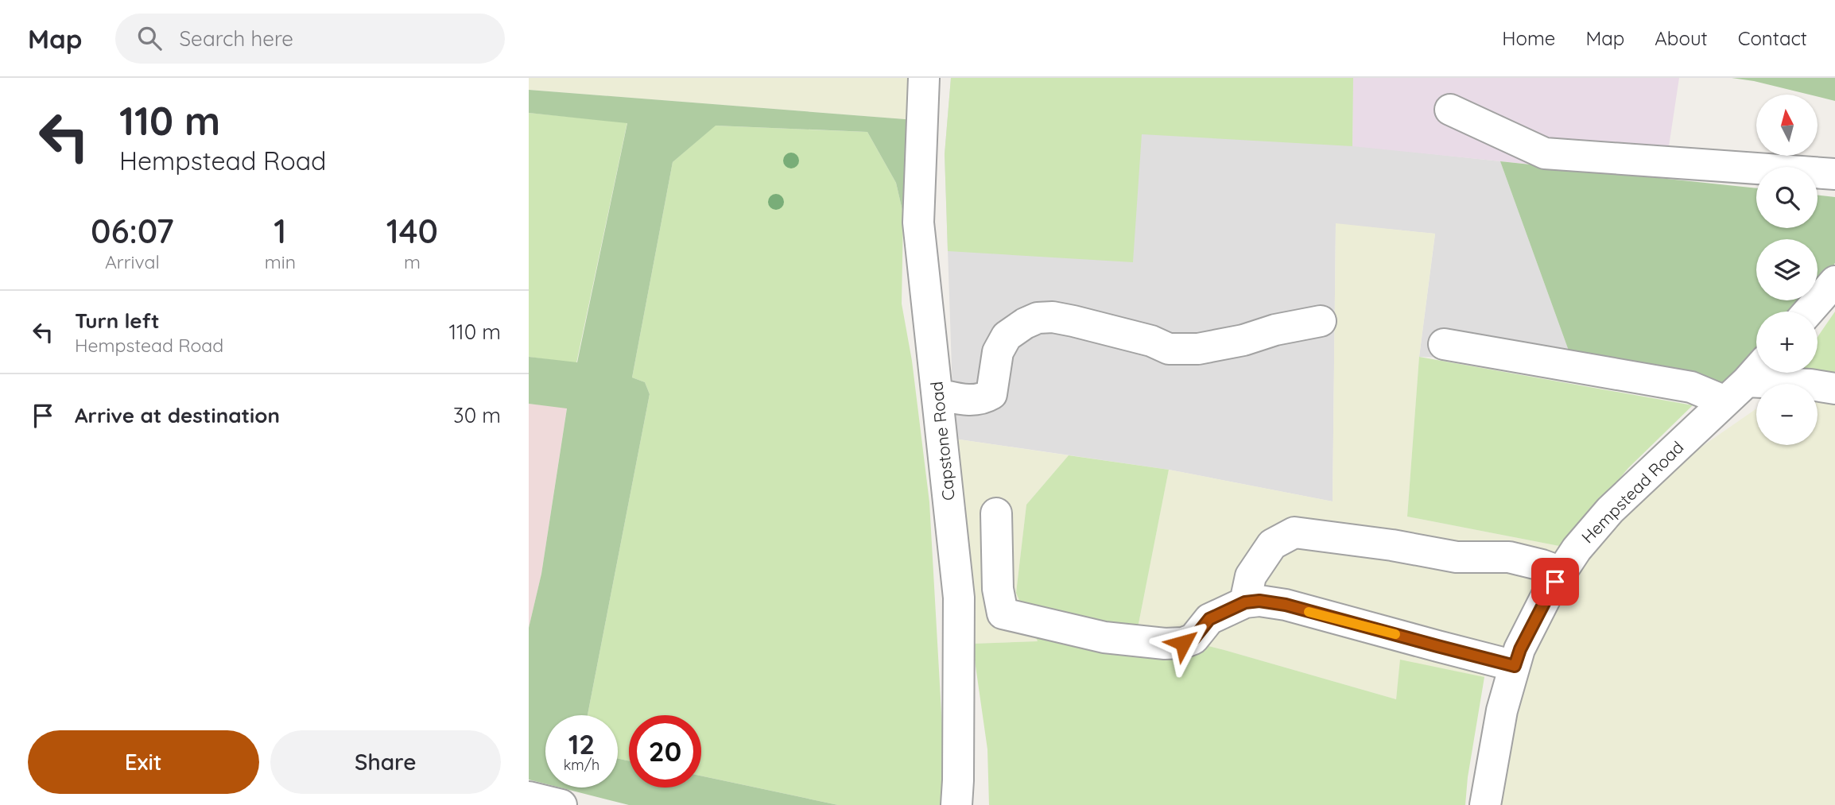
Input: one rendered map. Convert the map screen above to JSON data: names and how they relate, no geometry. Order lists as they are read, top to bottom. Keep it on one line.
{"streets":{"street":["Capstone Road","Hempstead Road"]},"north":"top","page":{"header":"Map","search":"Search here","nav":["Home","Map","About","Contact"],"turn":["110 m","Hempstead Road"],"map_buttons":["+","−"],"eta":["06:07","Arrival","1","min","140","m"],"list":[{"name":"Turn left","note":"Hempstead Road","value":"110 m"},{"name":"Arrive at destination","value":"30 m"}],"speed":"12 km/h","limit":"20","buttons":["Exit","Share"]}}
